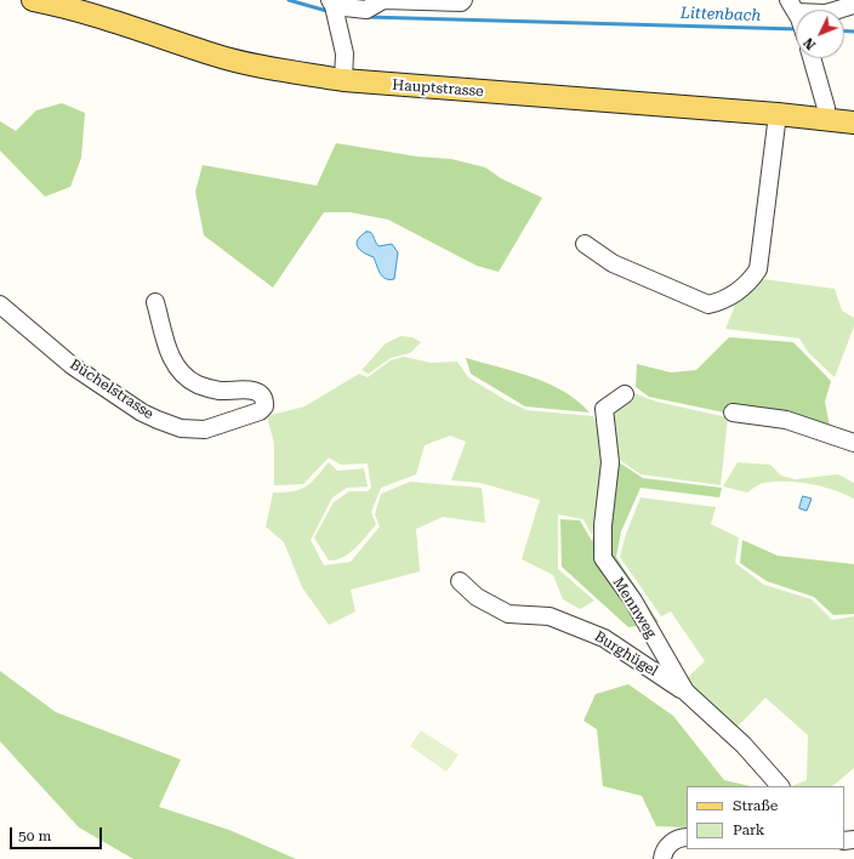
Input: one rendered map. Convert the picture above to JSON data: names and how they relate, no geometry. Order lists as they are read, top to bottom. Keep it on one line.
{"streets":{"main road":["Hauptstrasse"],"street":["Büchelstrasse","Mennweg","Burghügel"]},"crossings":[["Mennweg","Burghügel"]],"water":["Littenbach"],"legend":["Straße","Park"],"scale_bar":"50 m","north":"bottom left"}
